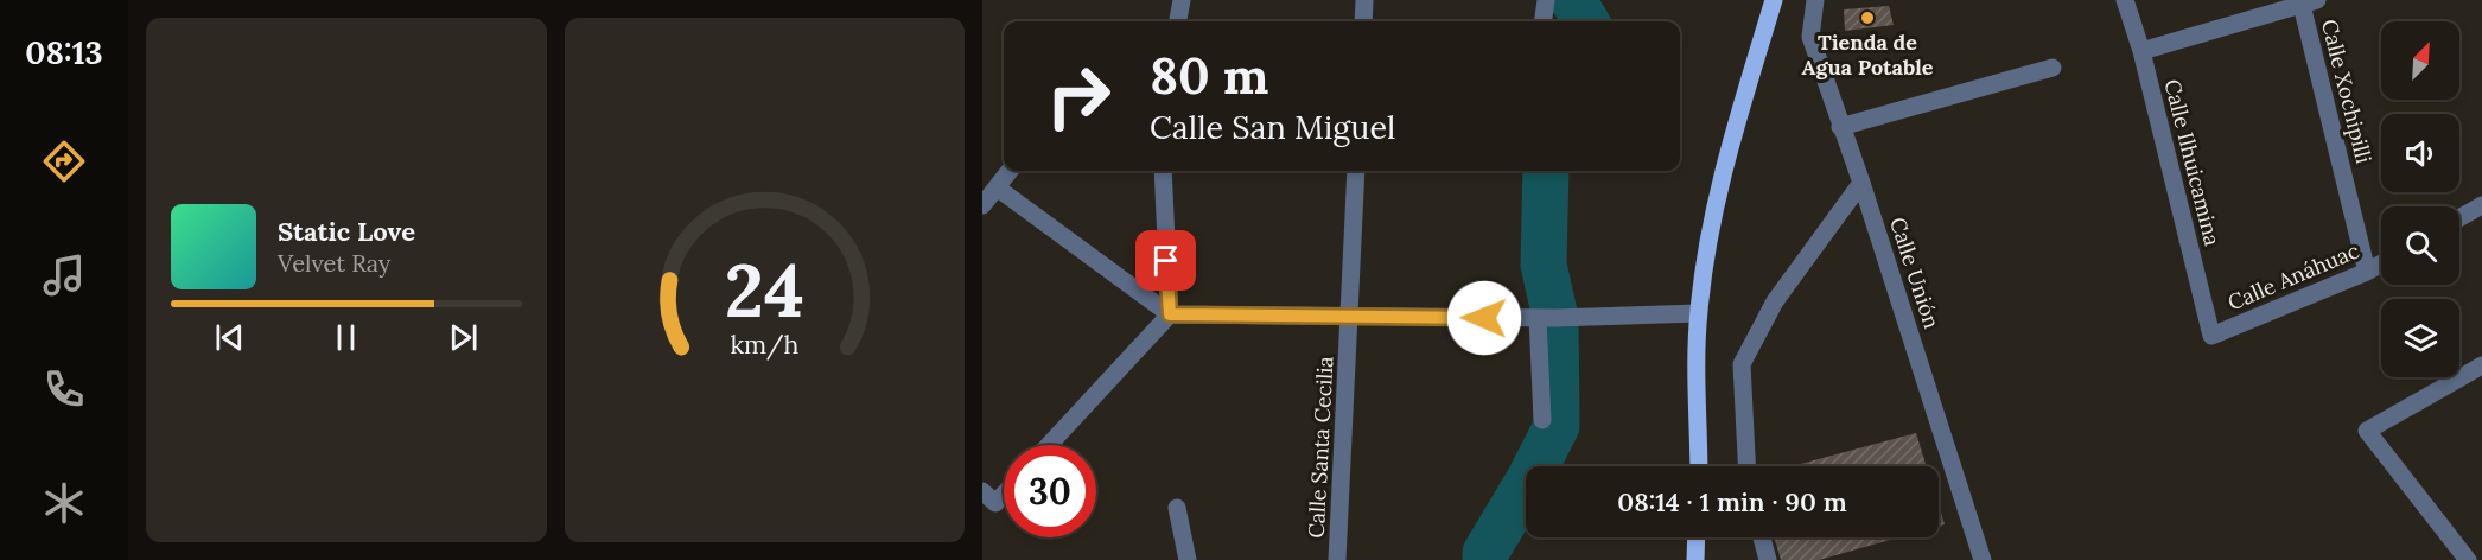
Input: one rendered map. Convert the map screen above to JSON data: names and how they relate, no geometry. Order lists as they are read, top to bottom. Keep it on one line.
{"streets":{"street":["Calle Xochipilli","Calle Ilhuicamina","Calle Unión","Calle Anáhuac","Calle Santa Cecilia"]},"crossings":[["Calle Xochipilli","Calle Anáhuac"],["Calle Ilhuicamina","Calle Anáhuac"]],"places":["Tienda de Agua Potable"],"north":"top right","page":{"tabs":"08:13","turn":["80 m","Calle San Miguel"],"song":["Static Love","Velvet Ray"],"limit":"30","trip":"08:14 · 1 min · 90 m","gauge":["24","km/h"]}}
